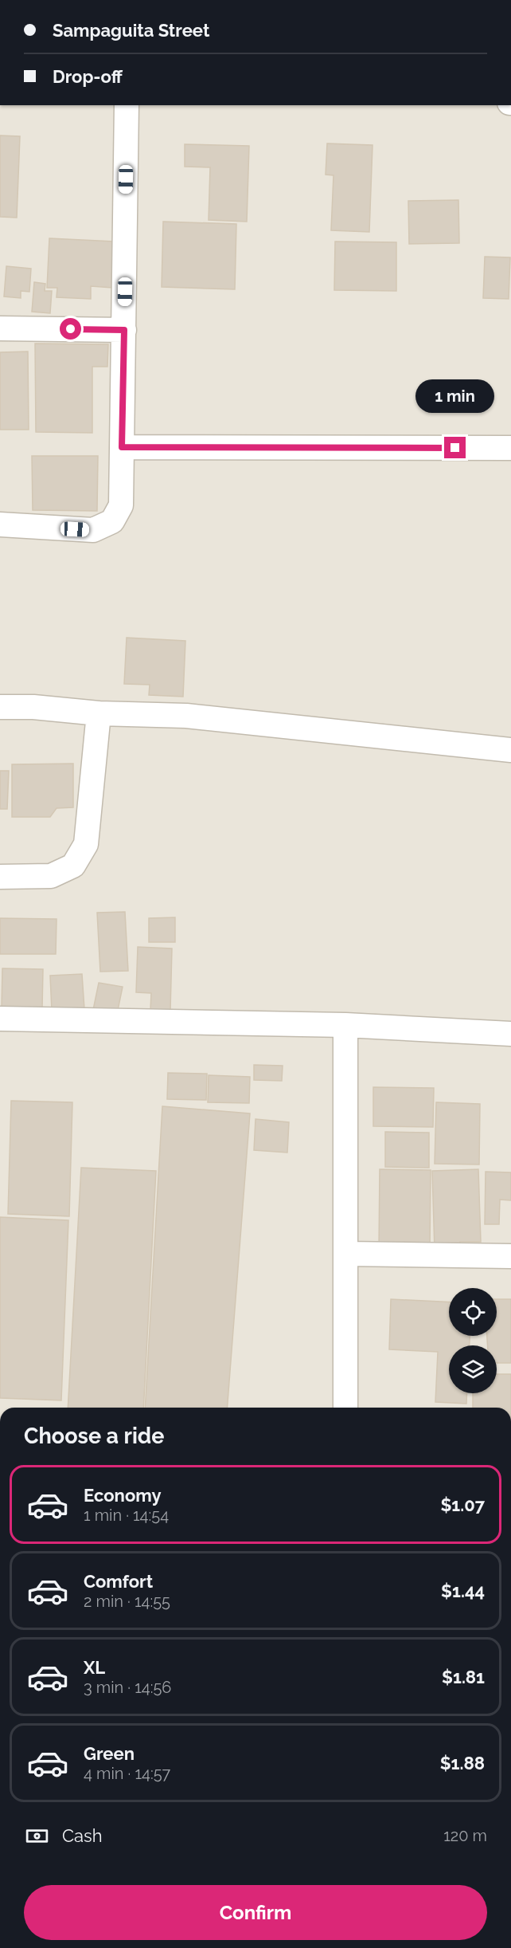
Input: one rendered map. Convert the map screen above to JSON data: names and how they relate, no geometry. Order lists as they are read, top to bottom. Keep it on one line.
{"page":{"banner":["Sampaguita Street","Drop-off"],"bubble":"1 min","heading":"Choose a ride","list":[{"name":"Economy","note":"1 min · 14:54","value":"$1.07"},{"name":"Comfort","note":"2 min · 14:55","value":"$1.44"},{"name":"XL","note":"3 min · 14:56","value":"$1.81"},{"name":"Green","note":"4 min · 14:57","value":"$1.88"}],"pay":["Cash","120 m"],"buttons":"Confirm"}}
